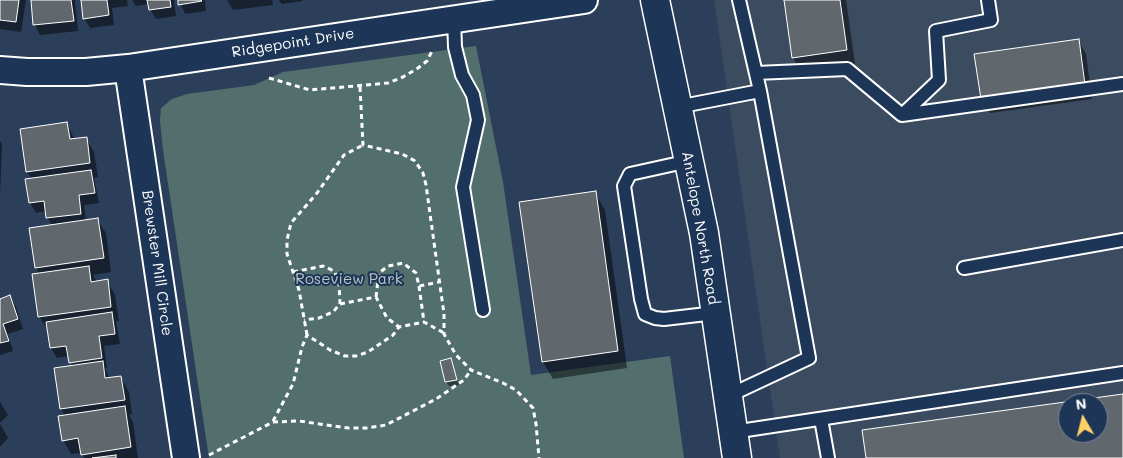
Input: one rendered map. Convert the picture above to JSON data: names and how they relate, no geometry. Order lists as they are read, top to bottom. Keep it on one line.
{"streets":{"main road":["Antelope North Road"],"street":["Ridgepoint Drive","Brewster Mill Circle"]},"crossings":[["Ridgepoint Drive","Brewster Mill Circle"]],"parks":["Roseview Park"],"north":"top"}
